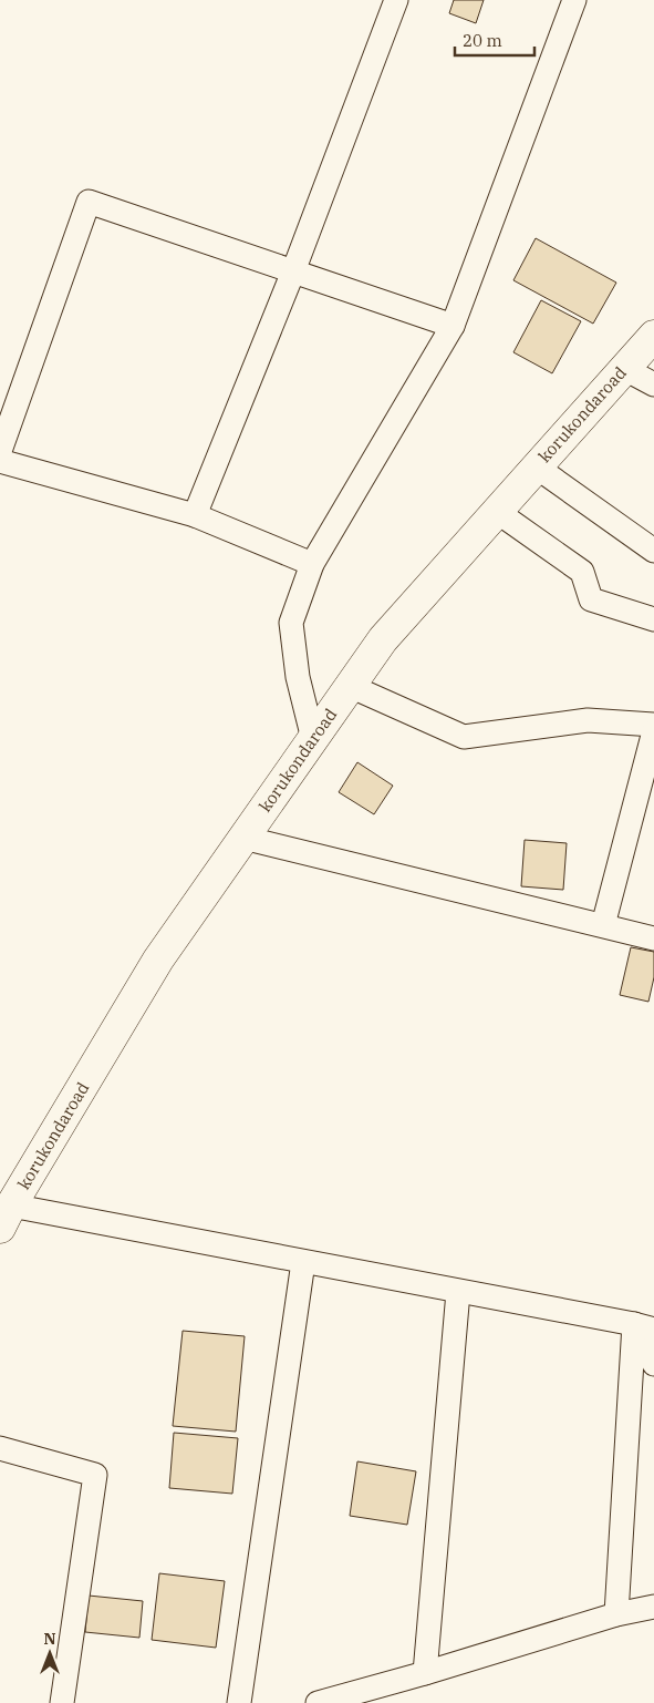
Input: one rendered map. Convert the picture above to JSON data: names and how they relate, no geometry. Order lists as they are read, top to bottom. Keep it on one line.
{"streets":{"main road":["korukondaroad"]},"scale_bar":"20 m","north":"top"}
